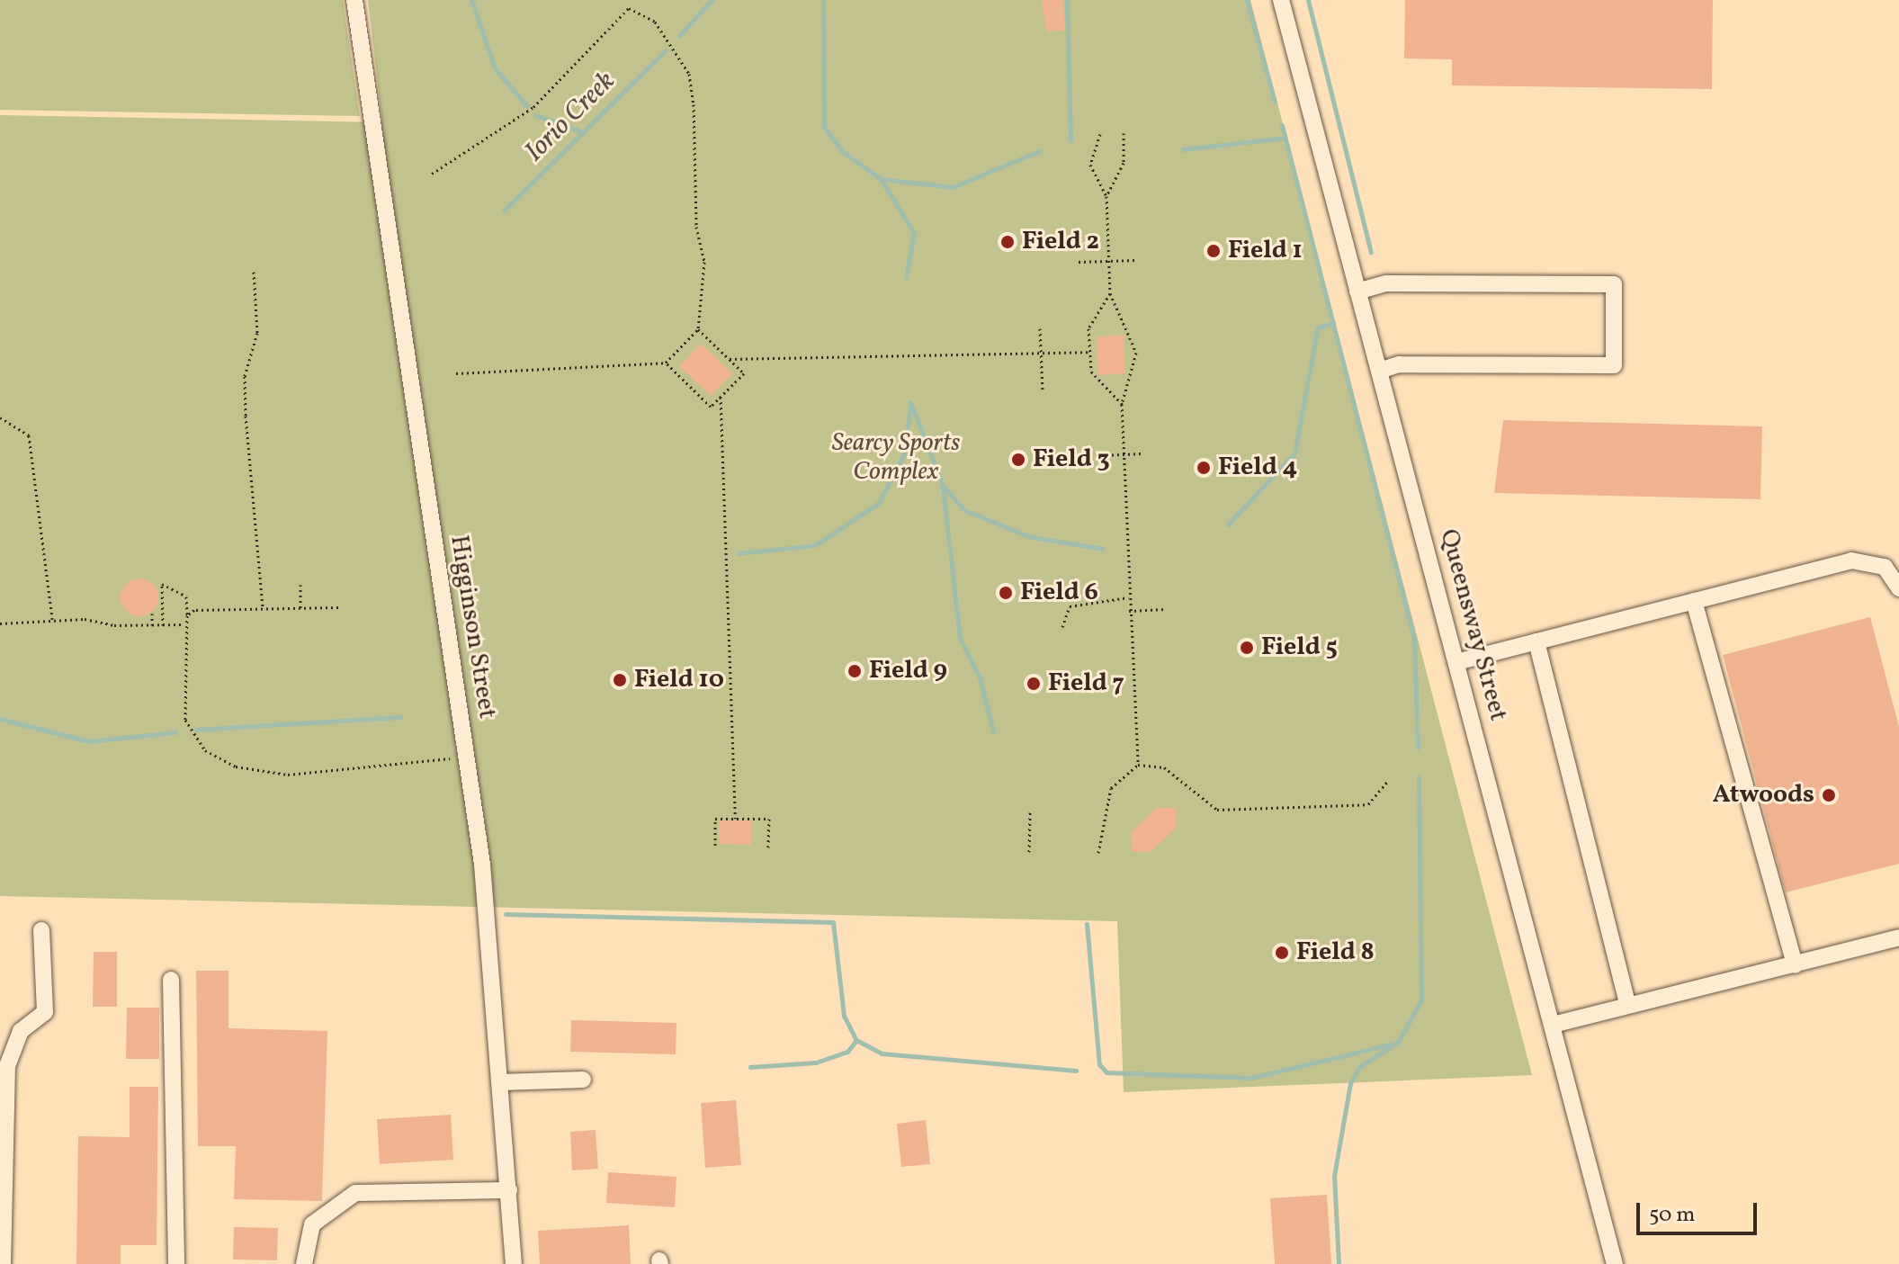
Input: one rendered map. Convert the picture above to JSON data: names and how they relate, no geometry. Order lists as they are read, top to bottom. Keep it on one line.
{"streets":{"street":["Queensway Street","Higginson Street"]},"water":["Iorio Creek"],"parks":["Searcy Sports Complex"],"places":["Field 2","Field 1","Field 3","Field 4","Field 6","Field 5","Field 9","Field 10","Field 7","Atwoods","Field 8"],"scale_bar":"50 m"}
